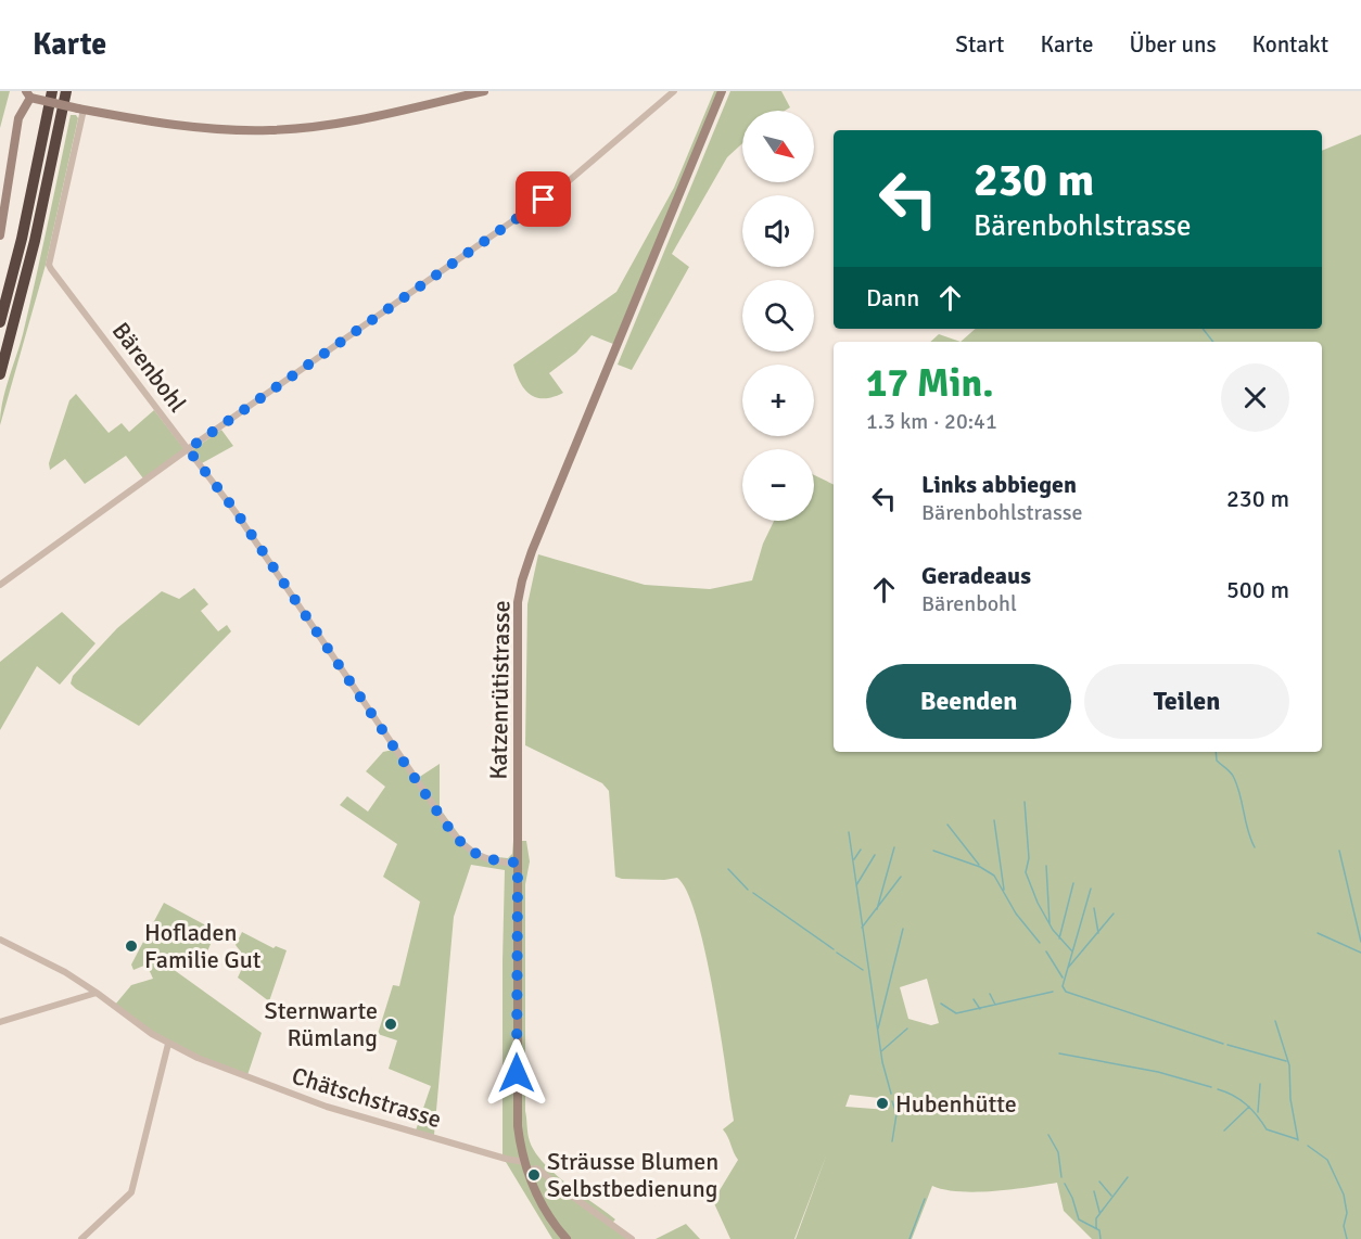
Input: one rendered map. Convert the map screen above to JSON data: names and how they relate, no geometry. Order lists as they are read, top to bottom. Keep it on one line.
{"streets":{"street":["Bärenbohl","Katzenrütistrasse","Chätschstrasse"]},"crossings":[["Bärenbohl","Katzenrütistrasse"],["Katzenrütistrasse","Chätschstrasse"]],"places":["Hofladen Familie Gut","Sternwarte Rümlang","Hubenhütte","Sträusse Blumen Selbstbedienung"],"north":"bottom right","page":{"header":"Karte","nav":["Start","Karte","Über uns","Kontakt"],"map_buttons":["+","−"],"turn":["230 m","Bärenbohlstrasse"],"then":"Dann","heading":["17 Min.","1.3 km · 20:41"],"list":[{"name":"Links abbiegen","note":"Bärenbohlstrasse","value":"230 m"},{"name":"Geradeaus","note":"Bärenbohl","value":"500 m"}],"buttons":["Beenden","Teilen"]}}
